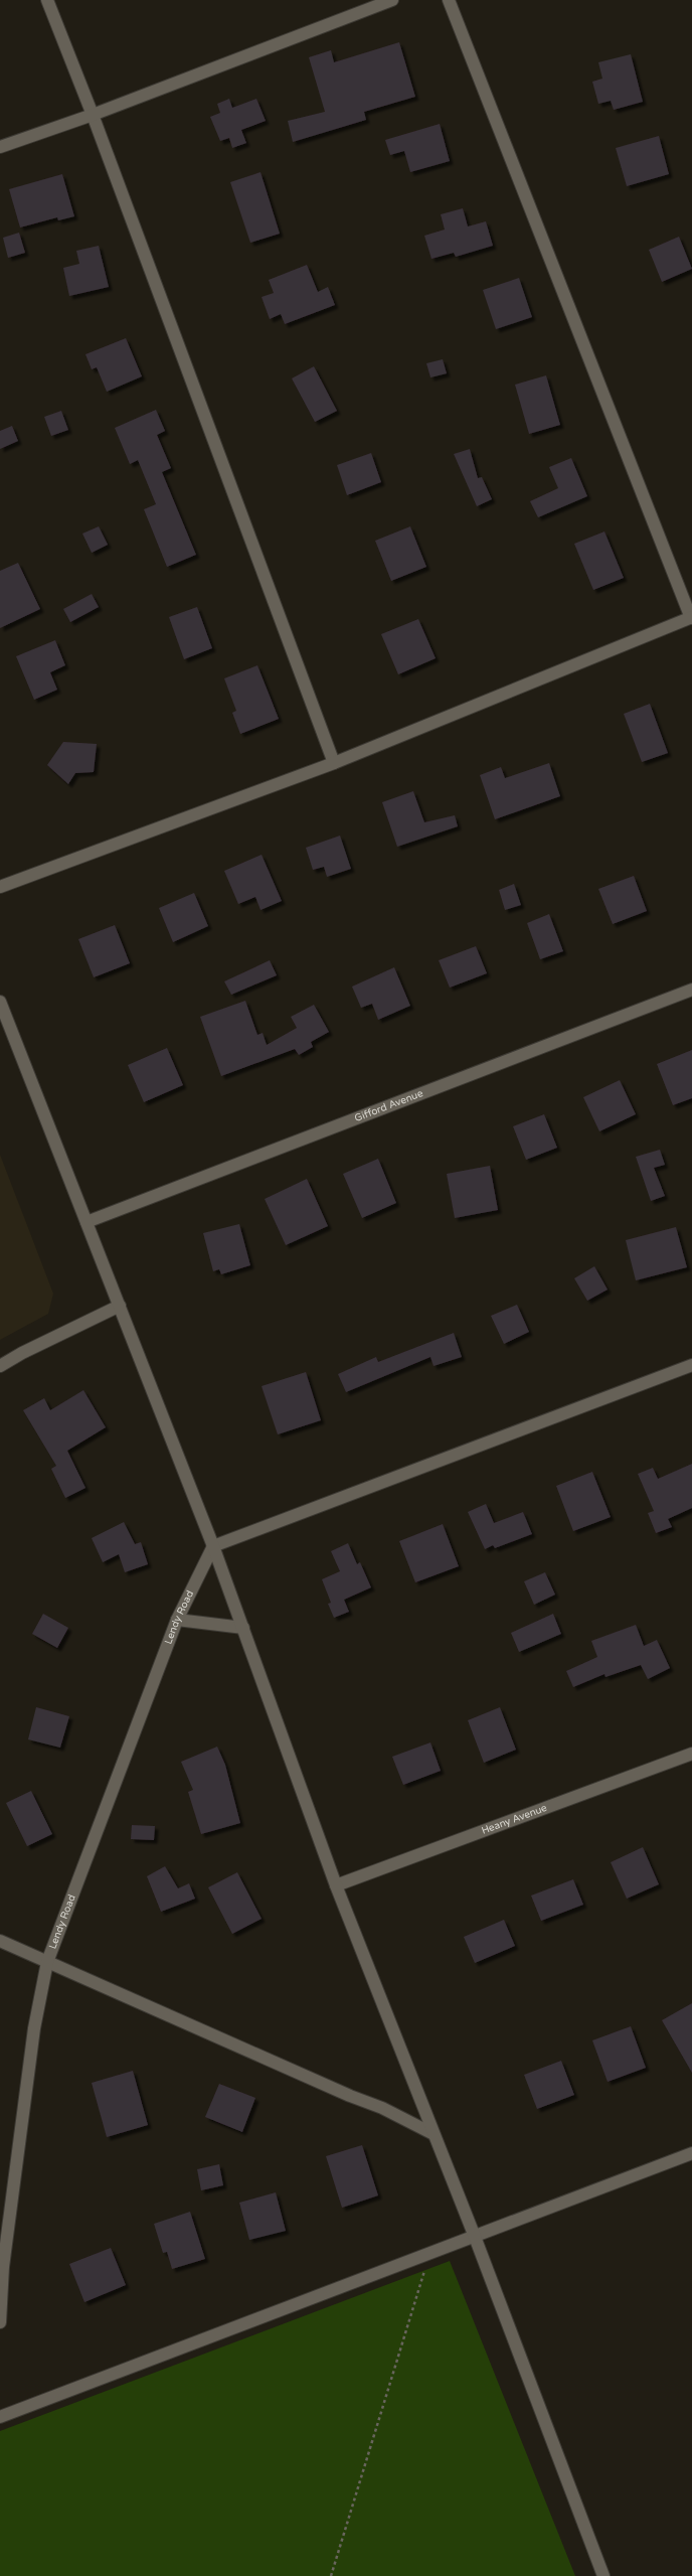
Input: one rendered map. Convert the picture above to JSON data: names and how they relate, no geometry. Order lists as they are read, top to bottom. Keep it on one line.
{"streets":{"street":["Gifford Avenue","Lendy Road","Heany Avenue"]}}
